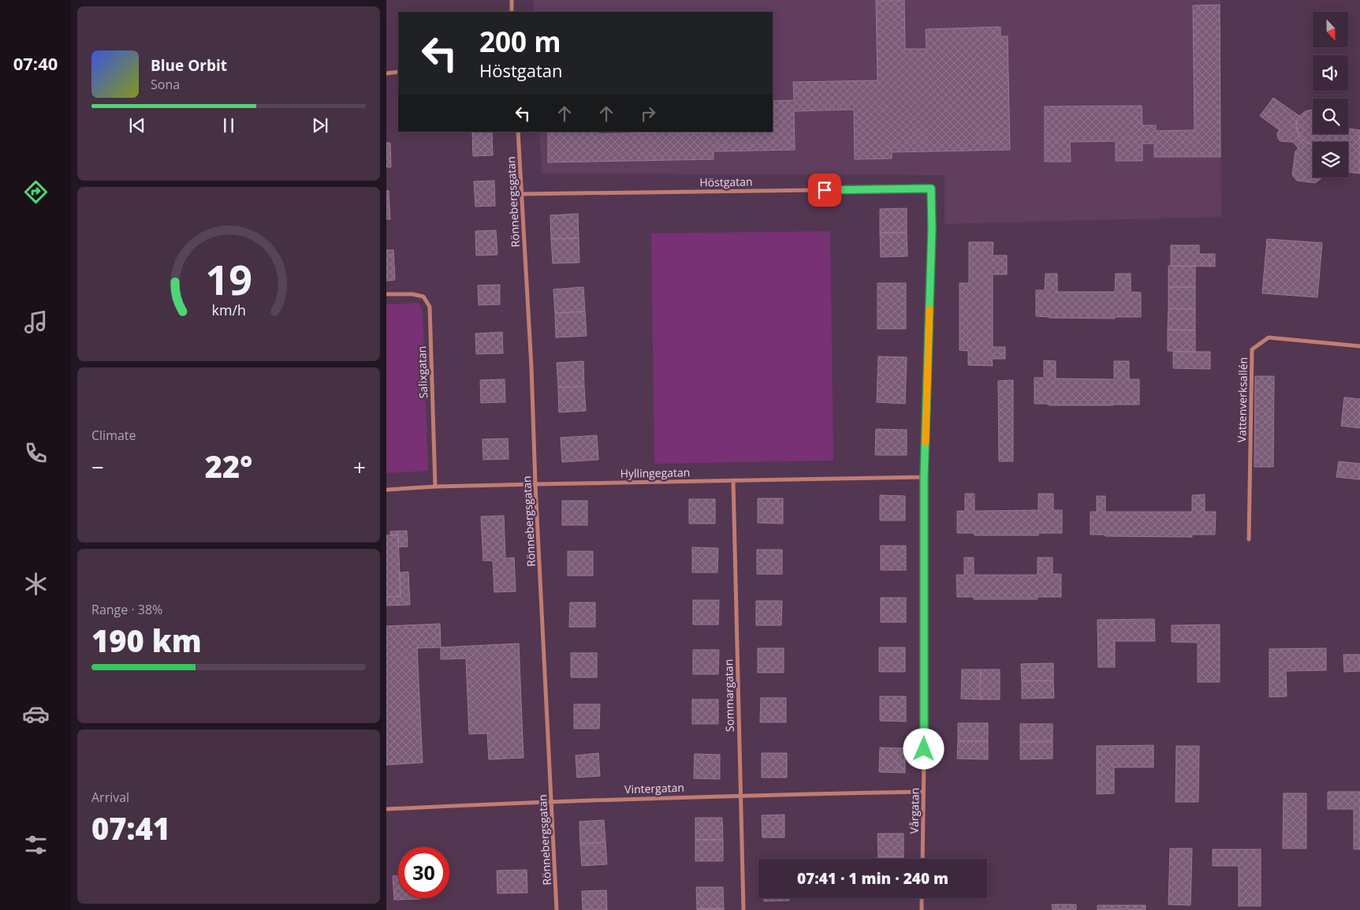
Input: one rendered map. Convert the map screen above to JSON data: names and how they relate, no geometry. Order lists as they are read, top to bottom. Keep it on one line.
{"streets":{"street":["Höstgatan","Rönnebergsgatan","Salixgatan","Vattenverksallén","Hyllingegatan","Sommargatan","Vintergatan","Vårgatan"]},"crossings":[["Höstgatan","Rönnebergsgatan"],["Höstgatan","Vårgatan"],["Rönnebergsgatan","Hyllingegatan"],["Rönnebergsgatan","Vintergatan"],["Salixgatan","Hyllingegatan"],["Hyllingegatan","Sommargatan"],["Hyllingegatan","Vårgatan"],["Sommargatan","Vintergatan"],["Vintergatan","Vårgatan"]],"north":"bottom","page":{"tabs":"07:40","turn":["200 m","Höstgatan"],"song":["Blue Orbit","Sona"],"tile":["Climate",["Range · 38%","190 km"],["Arrival","07:41"]],"heat":["−","22°","+"],"limit":"30","trip":"07:41 · 1 min · 240 m","gauge":["19","km/h"]}}
